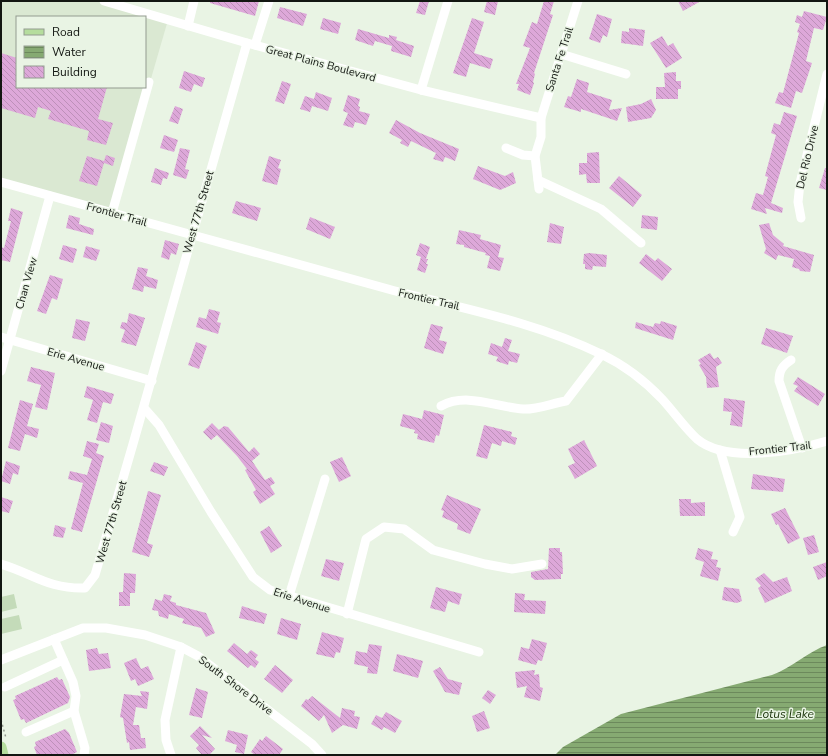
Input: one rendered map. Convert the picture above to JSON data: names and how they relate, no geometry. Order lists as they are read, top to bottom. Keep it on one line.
{"streets":{"street":["Santa Fe Trail","Great Plains Boulevard","Del Rio Drive","West 77th Street","Frontier Trail","Chan View","Erie Avenue","South Shore Drive"]},"crossings":[["Santa Fe Trail","Great Plains Boulevard"],["Great Plains Boulevard","West 77th Street"],["West 77th Street","Frontier Trail"],["West 77th Street","Erie Avenue"],["Frontier Trail","Chan View"],["Chan View","Erie Avenue"]],"water":["Lotus Lake"],"legend":["Road","Water","Building"]}
